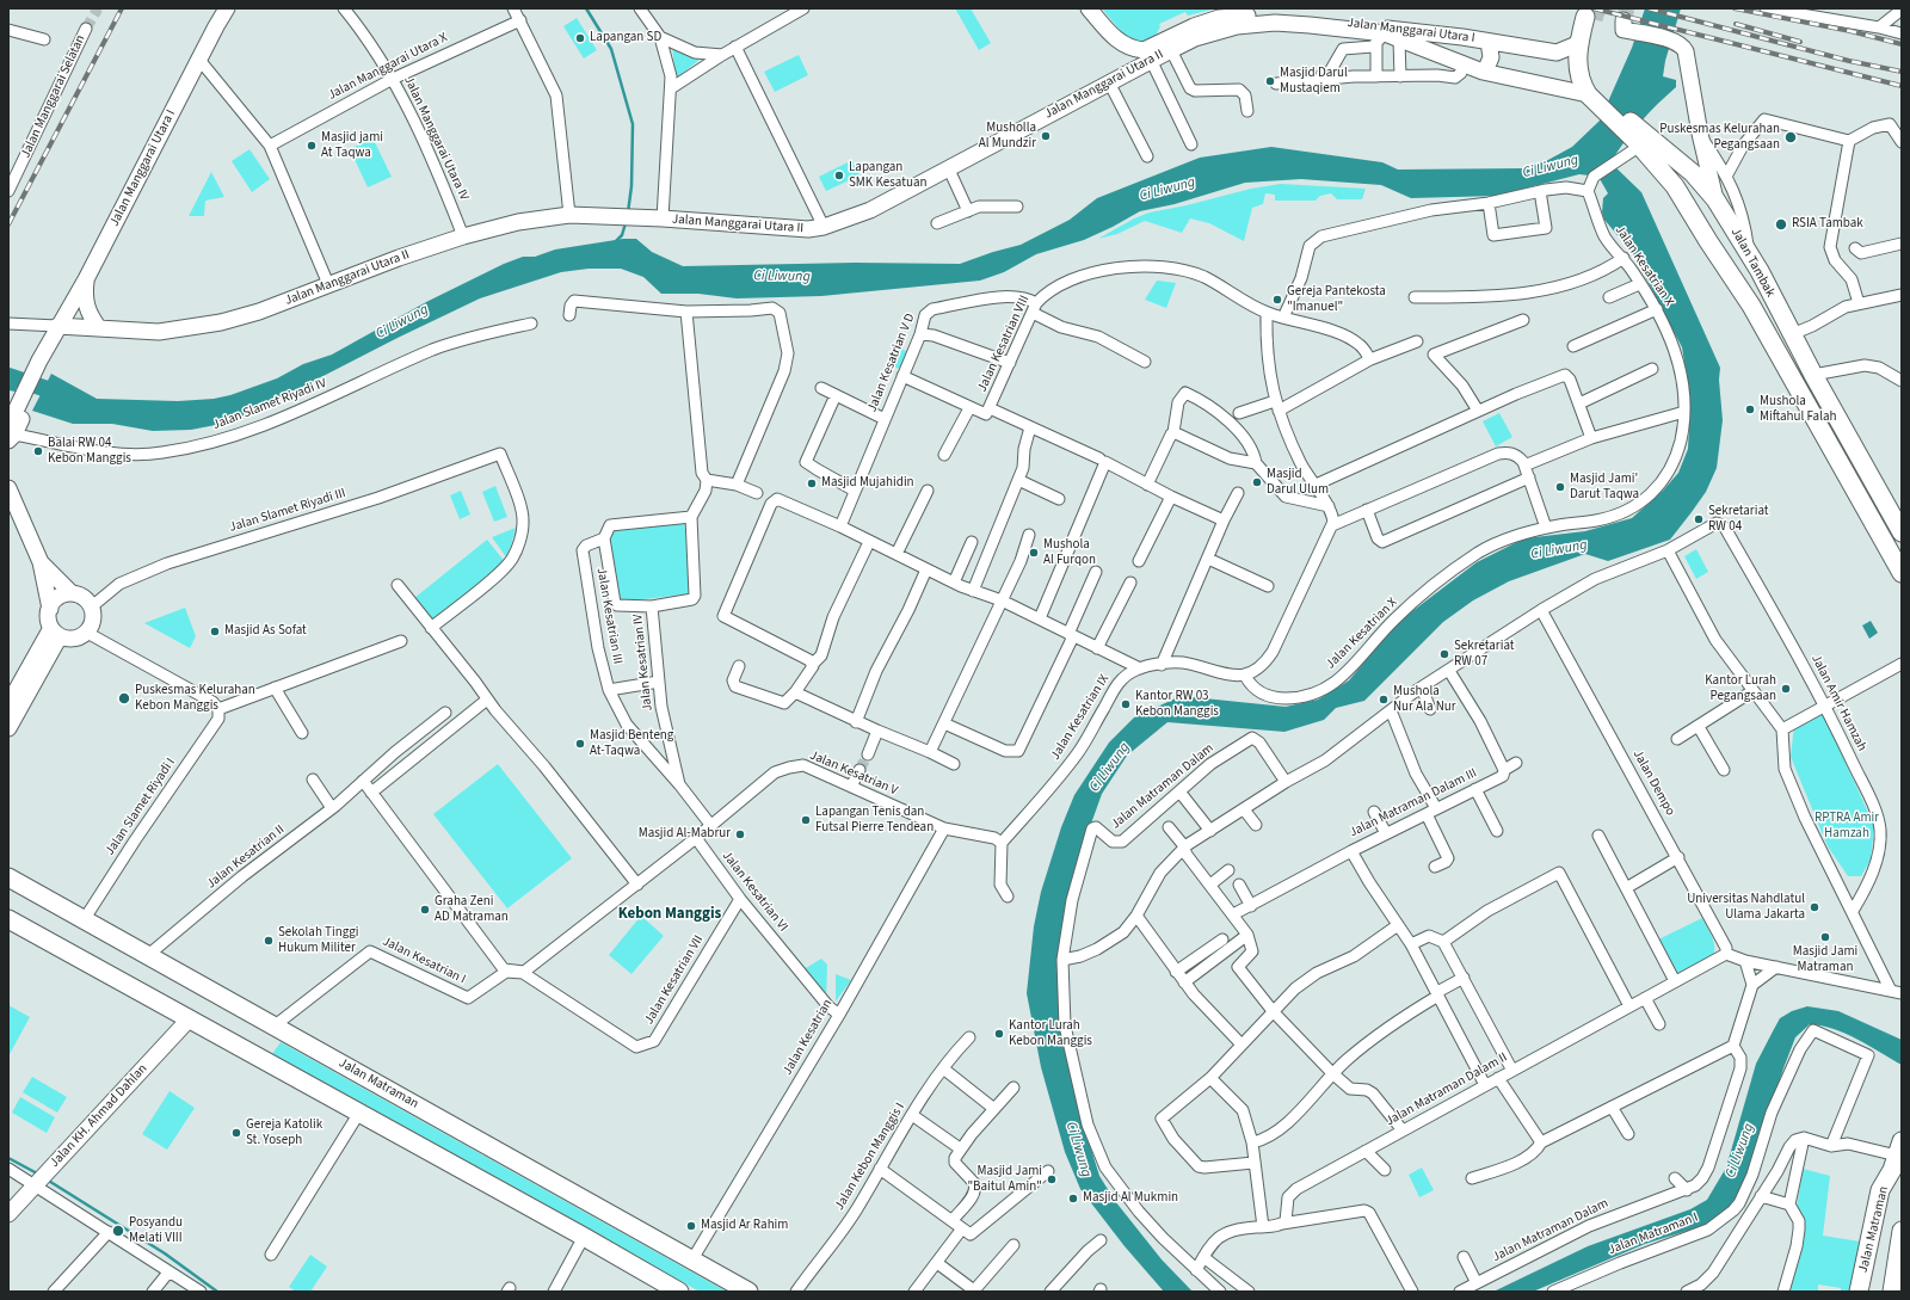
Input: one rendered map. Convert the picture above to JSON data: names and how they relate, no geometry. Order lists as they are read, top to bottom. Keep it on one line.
{"streets":{"main road":["Jalan Tambak","Jalan Matraman"],"street":["Jalan Manggarai Utara I","Jalan Manggarai Utara X","Jalan Manggarai Utara II","Jalan Manggarai Selatan","Jalan Manggarai Utara IV","Jalan Kesatrian X","Jalan Kesatrian VIII","Jalan Kesatrian V D","Jalan Slamet Riyadi IV","Jalan Slamet Riyadi III","Jalan Kesatrian III","Jalan Kesatrian IV","Jalan Amir Hamzah","Jalan Kesatrian IX","Jalan Kesatrian V","Jalan Dempo","Jalan Matraman Dalam","Jalan Matraman Dalam III","Jalan Slamet Riyadi I","Jalan Kesatrian II","Jalan Kesatrian VI","Jalan Kesatrian I","Jalan Kesatrian VII","Jalan Kesatrian","Jalan Matraman Dalam II","Jalan KH. Ahmad Dahlan","Jalan Kebon Manggis I","Jalan Matraman I"]},"crossings":[["Jalan Manggarai Utara I","Jalan Tambak"],["Jalan Manggarai Utara X","Jalan Manggarai Utara IV"],["Jalan Manggarai Utara II","Jalan Manggarai Utara IV"],["Jalan Manggarai Utara II","Jalan Tambak"],["Jalan Kesatrian X","Jalan Kesatrian IX"],["Jalan Kesatrian VIII","Jalan Kesatrian V D"],["Jalan Kesatrian III","Jalan Kesatrian IV"],["Jalan Kesatrian V","Jalan Kesatrian"],["Jalan Dempo","Jalan Matraman Dalam II"],["Jalan Slamet Riyadi I","Jalan Matraman"],["Jalan Kesatrian II","Jalan Matraman"],["Jalan Kesatrian VI","Jalan Kesatrian VII"],["Jalan Kesatrian VI","Jalan Kesatrian"],["Jalan Kesatrian I","Jalan Kesatrian VII"],["Jalan Kesatrian I","Jalan Matraman"],["Jalan Kesatrian","Jalan Matraman"]],"districts":["Kebon Manggis"],"water":["Ci Liwung"],"parks":["RPTRA Amir Hamzah"],"places":["Lapangan SD","Masjid Darul Mustaqiem","Musholla Al Mundzir","Puskesmas Kelurahan Pegangsaan","Masjid jami At Taqwa","Lapangan SMK Kesatuan","RSIA Tambak","Gereja Pantekosta \"Imanuel\"","Mushola Miftahul Falah","Balai RW 04 Kebon Manggis","Masjid Darul Ulum","Masjid Mujahidin","Masjid Jami' Darut Taqwa","Sekretariat RW 04","Mushola Al Furqon","Masjid As Sofat","Sekretariat RW 07","Kantor Lurah Pegangsaan","Puskesmas Kelurahan Kebon Manggis","Mushola Nur Ala Nur","Kantor RW 03 Kebon Manggis","Masjid Benteng At-Taqwa","Lapangan Tenis dan Futsal Pierre Tendean","Masjid Al-Mabrur","Universitas Nahdlatul Ulama Jakarta","Graha Zeni AD Matraman","Masjid Jami Matraman","Sekolah Tinggi Hukum Militer","Kantor Lurah Kebon Manggis","Gereja Katolik St. Yoseph","Masjid Jami \"Baitul Amin\"","Masjid Al Mukmin","Masjid Ar Rahim","Posyandu Melati VIII"]}
